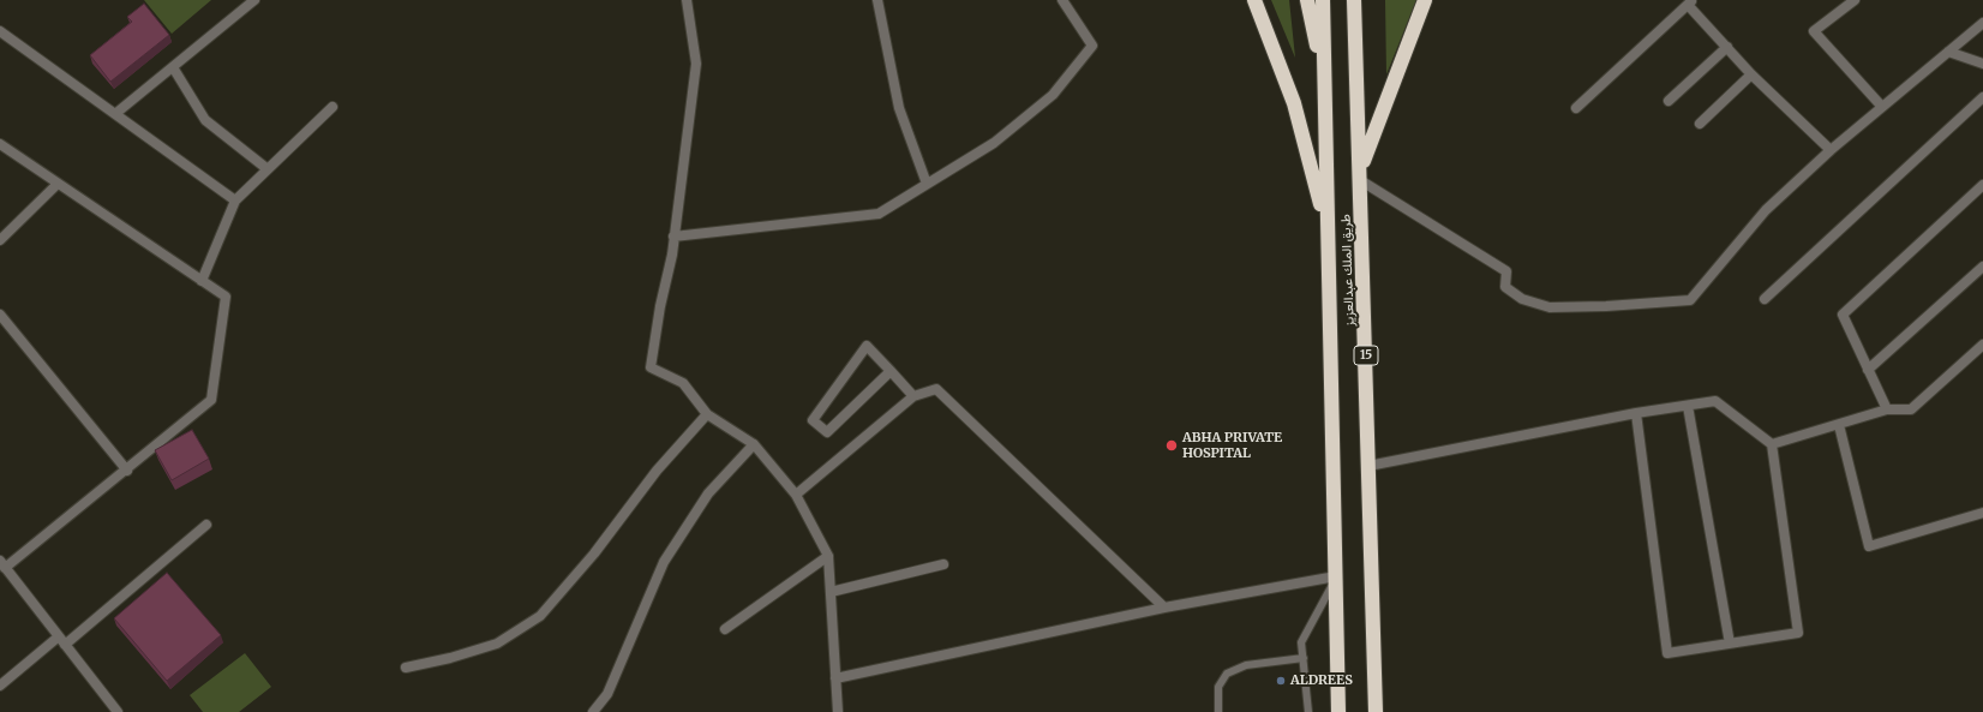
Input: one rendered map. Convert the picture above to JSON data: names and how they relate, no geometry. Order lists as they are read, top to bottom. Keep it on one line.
{"streets":{"highway":["طريق الملك عبدالعزيز","15"]},"places":["ABHA PRIVATE HOSPITAL","ALDREES"]}
